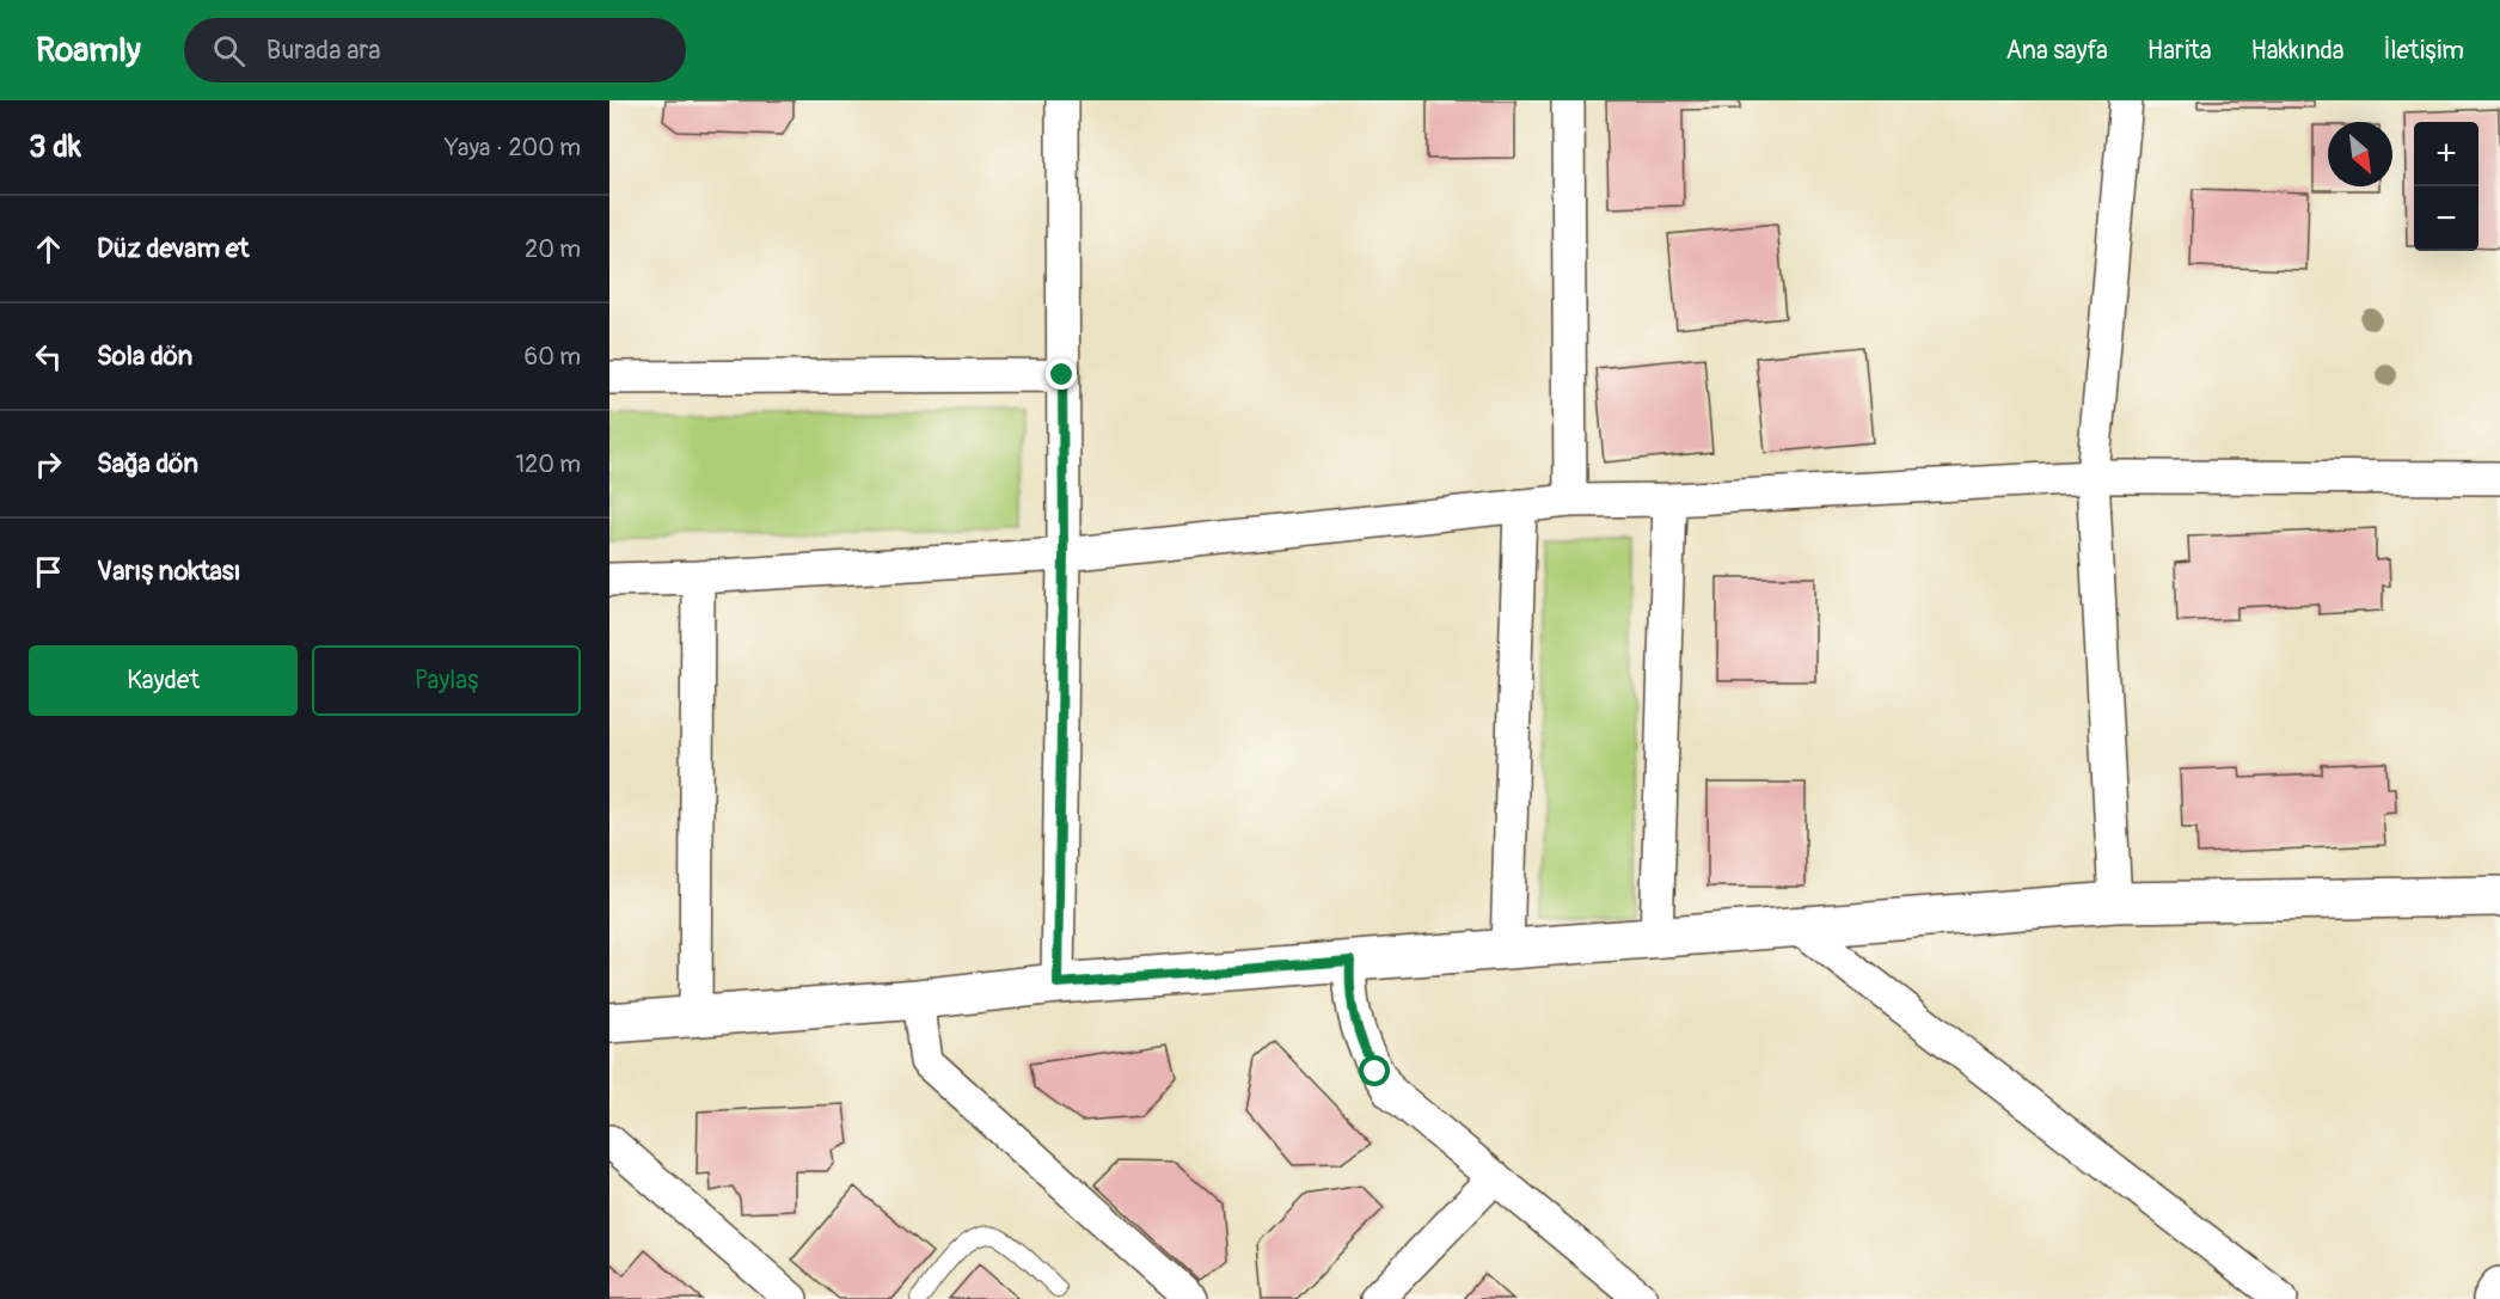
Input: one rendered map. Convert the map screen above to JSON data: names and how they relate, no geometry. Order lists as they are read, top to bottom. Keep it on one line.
{"north":"bottom right","page":{"header":"Roamly","search":"Burada ara","nav":["Ana sayfa","Harita","Hakkında","İletişim"],"heading":["3 dk","Yaya · 200 m"],"map_buttons":["+","−"],"list":[["Düz devam et","20 m"],["Sola dön","60 m"],["Sağa dön","120 m"],"Varış noktası"],"buttons":["Kaydet","Paylaş"]}}
